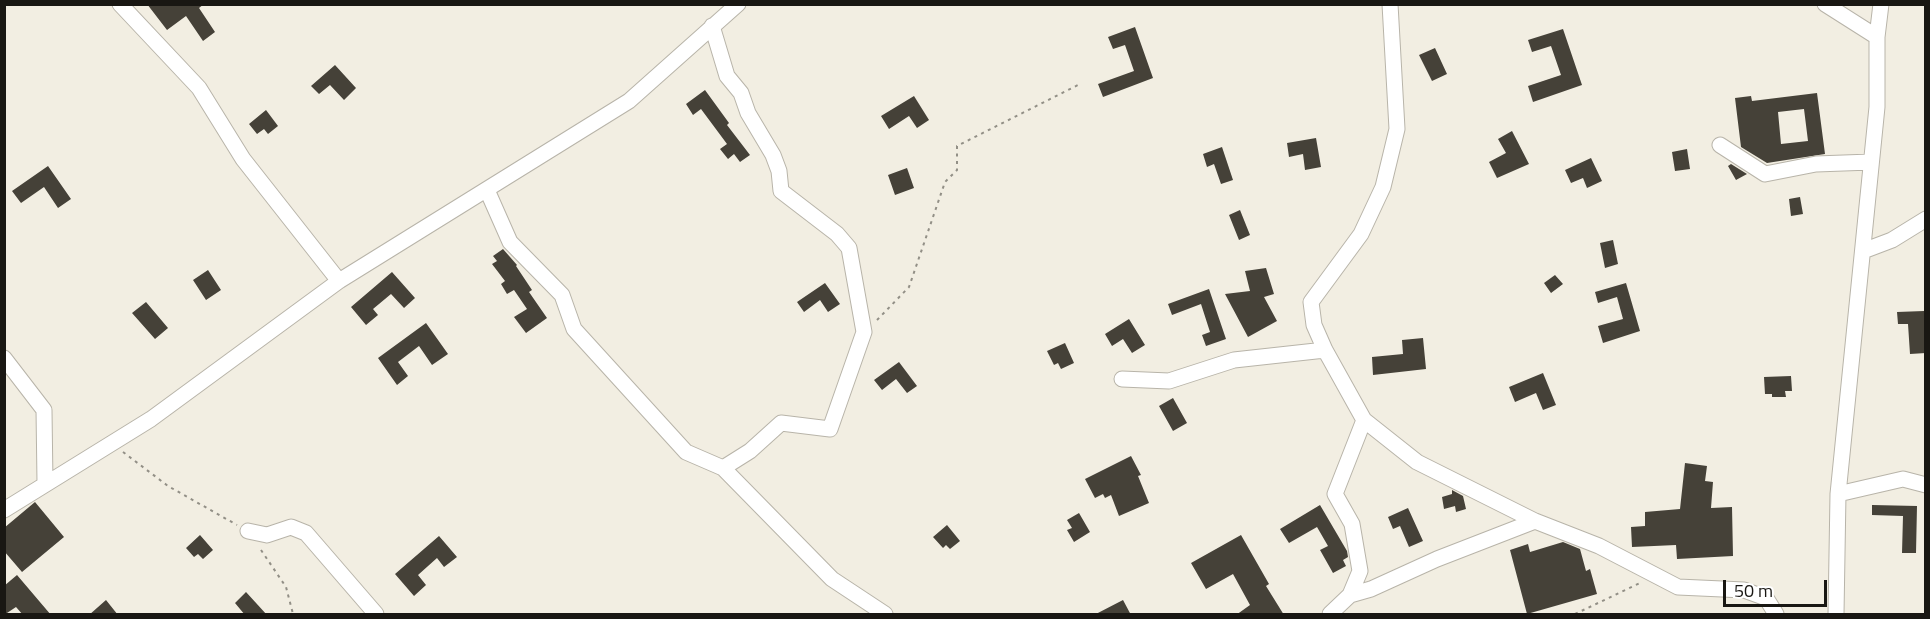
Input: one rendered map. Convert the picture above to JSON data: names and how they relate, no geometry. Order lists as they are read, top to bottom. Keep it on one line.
{"scale_bar":"50 m"}
